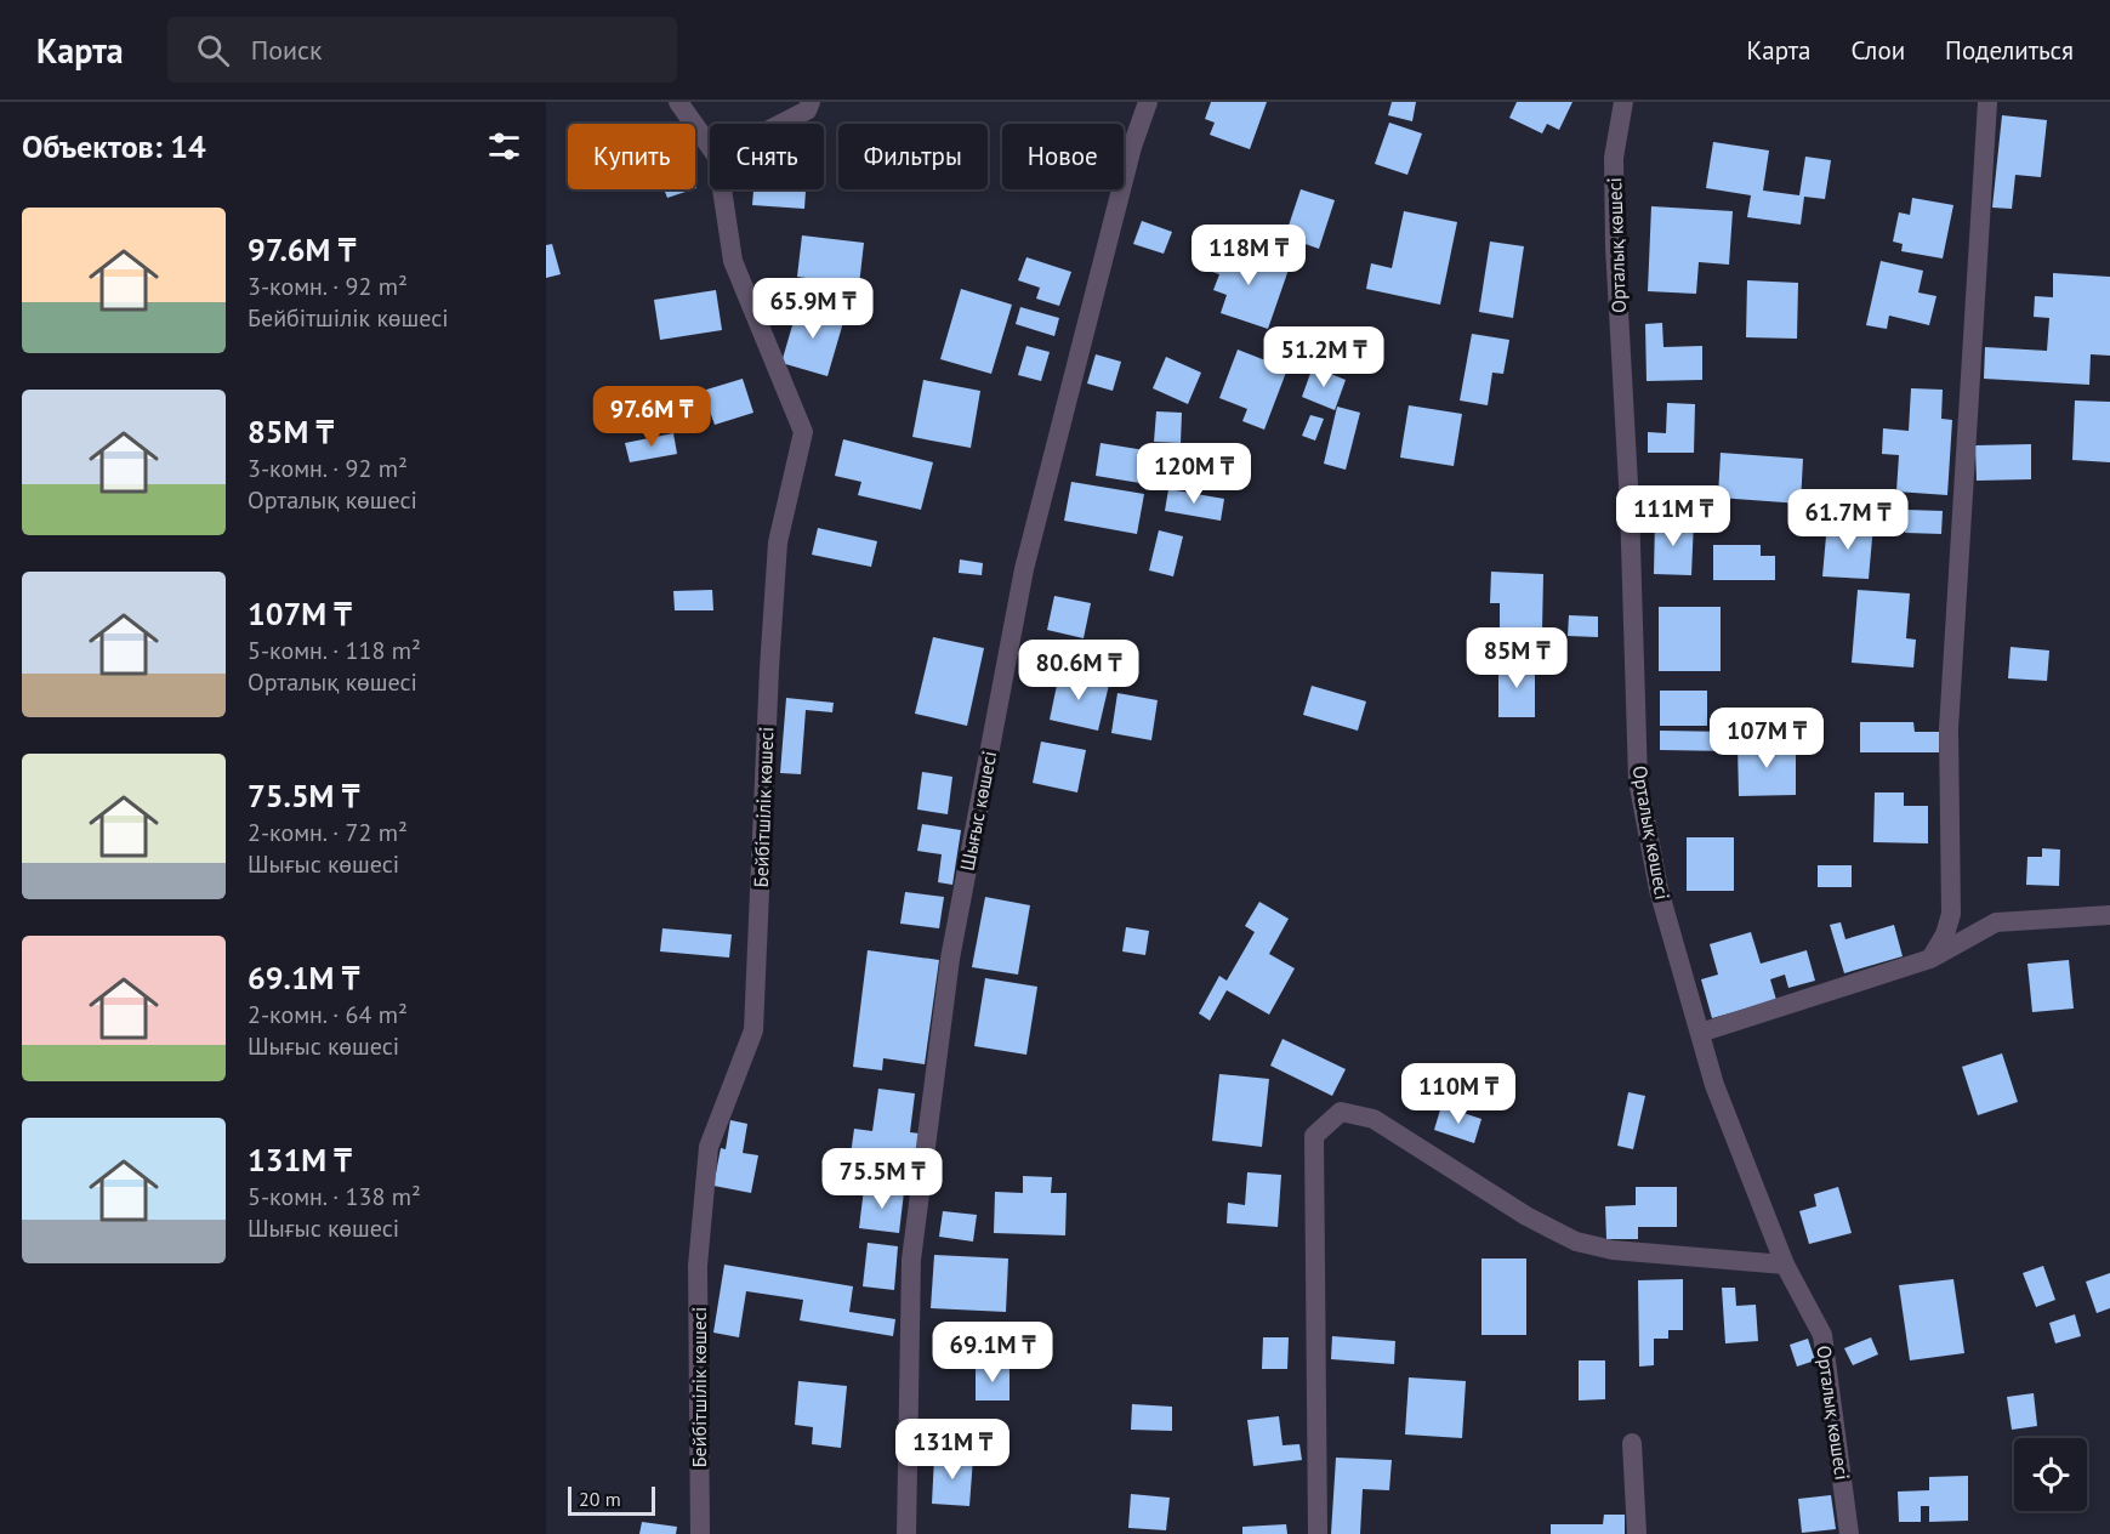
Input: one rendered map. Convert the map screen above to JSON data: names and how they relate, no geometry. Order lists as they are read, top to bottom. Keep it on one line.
{"streets":{"street":["Орталық көшесі","Бейбітшілік көшесі","Шығыс көшесі"]},"scale_bar":"20 m","page":{"header":"Карта","search":"Поиск","nav":["Карта","Слои","Поделиться"],"heading":"Объектов: 14","chip":["Купить","Снять","Фильтры","Новое"],"list":[{"name":"97.6M ₸","note":"3-комн. · 92 m² · Бейбітшілік көшесі"},{"name":"85M ₸","note":"3-комн. · 92 m² · Орталық көшесі"},{"name":"107M ₸","note":"5-комн. · 118 m² · Орталық көшесі"},{"name":"75.5M ₸","note":"2-комн. · 72 m² · Шығыс көшесі"},{"name":"69.1M ₸","note":"2-комн. · 64 m² · Шығыс көшесі"},{"name":"131M ₸","note":"5-комн. · 138 m² · Шығыс көшесі"}],"price":["118M ₸","65.9M ₸","51.2M ₸","97.6M ₸","120M ₸","111M ₸","61.7M ₸","85M ₸","80.6M ₸","107M ₸","110M ₸","75.5M ₸","69.1M ₸","131M ₸"],"scale":"20 m"}}
